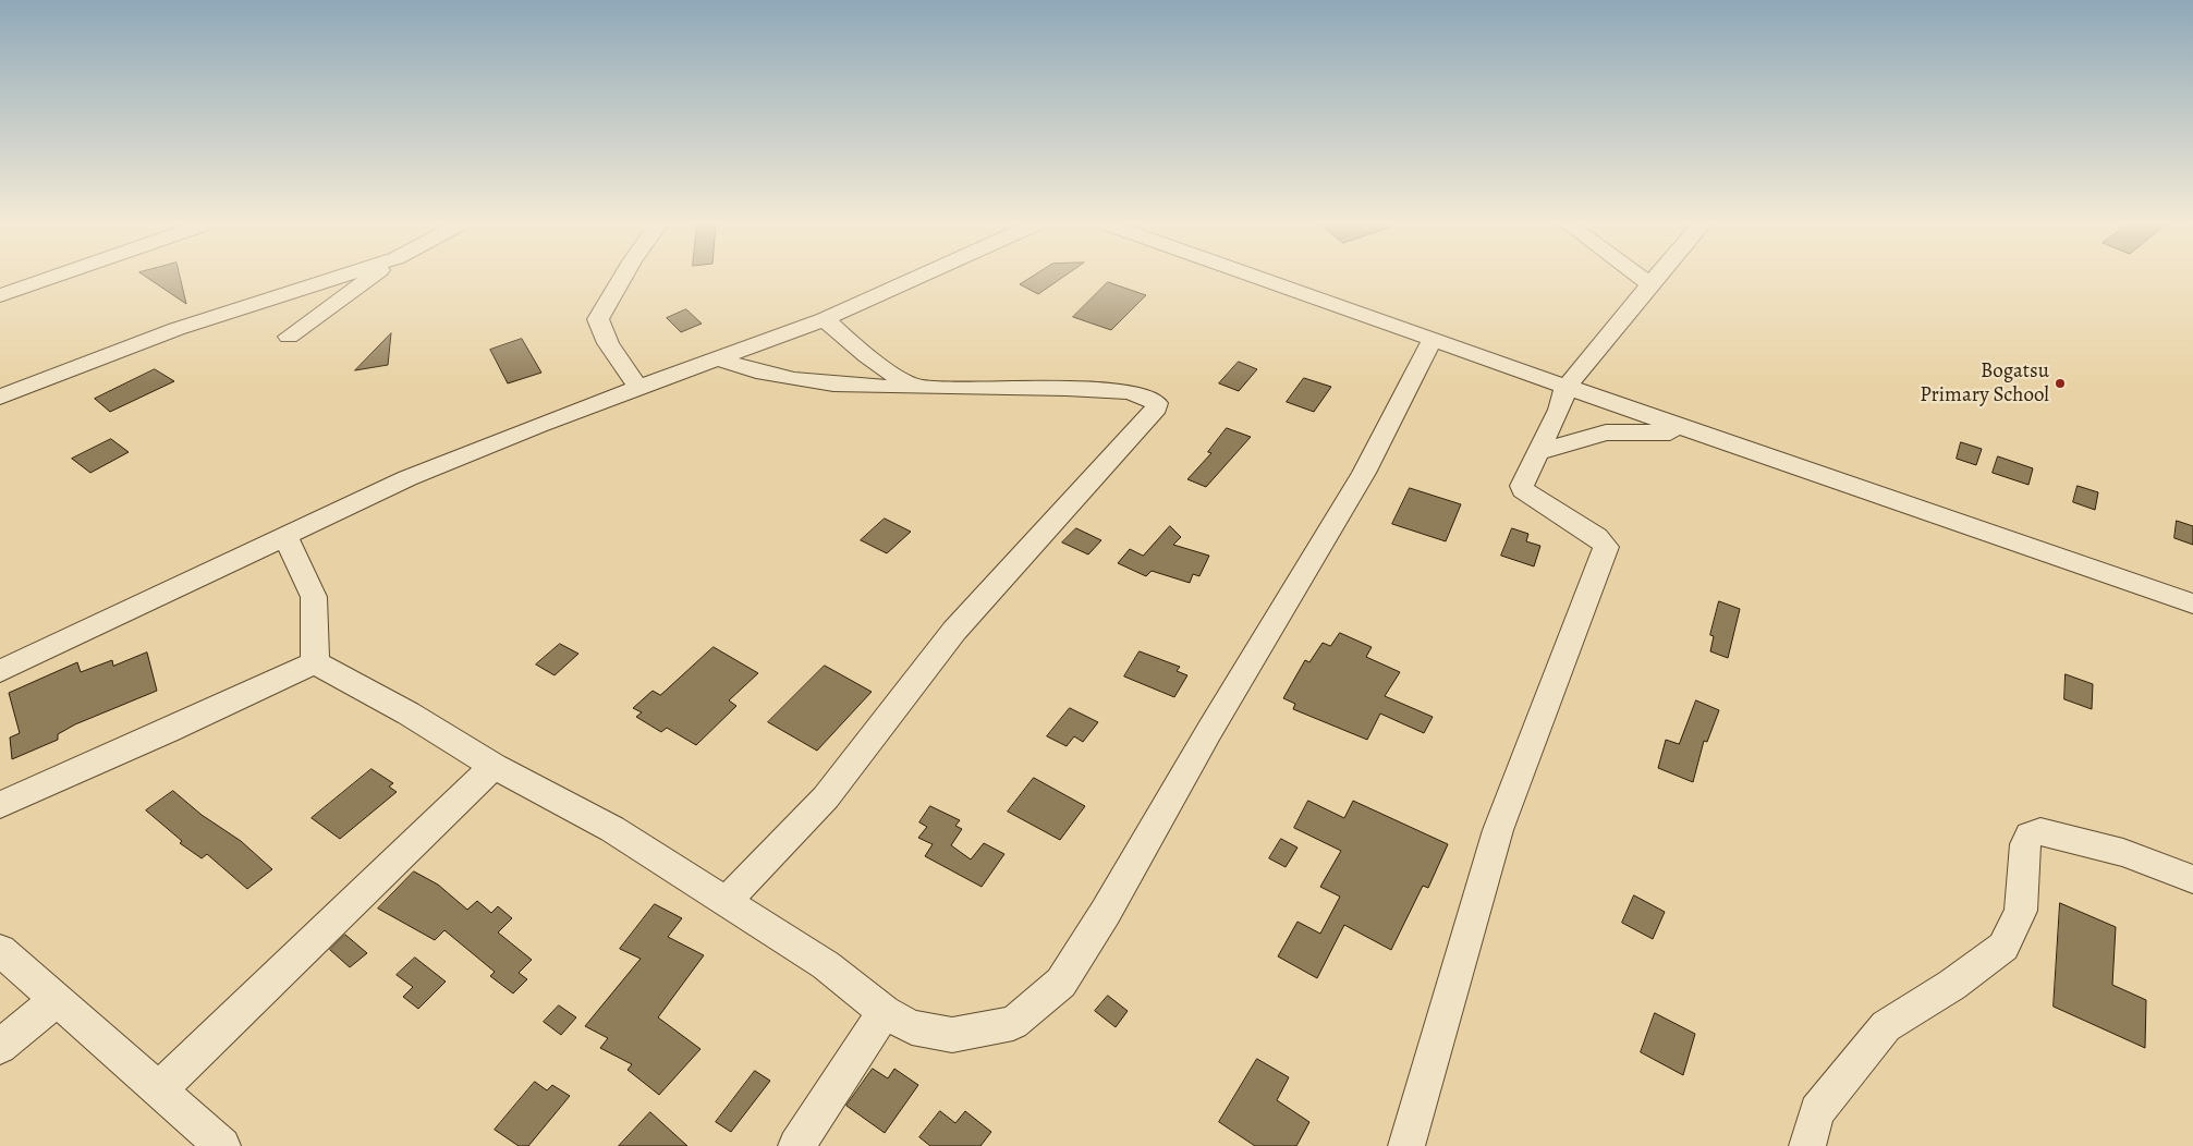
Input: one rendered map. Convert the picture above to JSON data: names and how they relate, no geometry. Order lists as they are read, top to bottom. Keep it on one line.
{"places":["Bogatsu Primary School"]}
